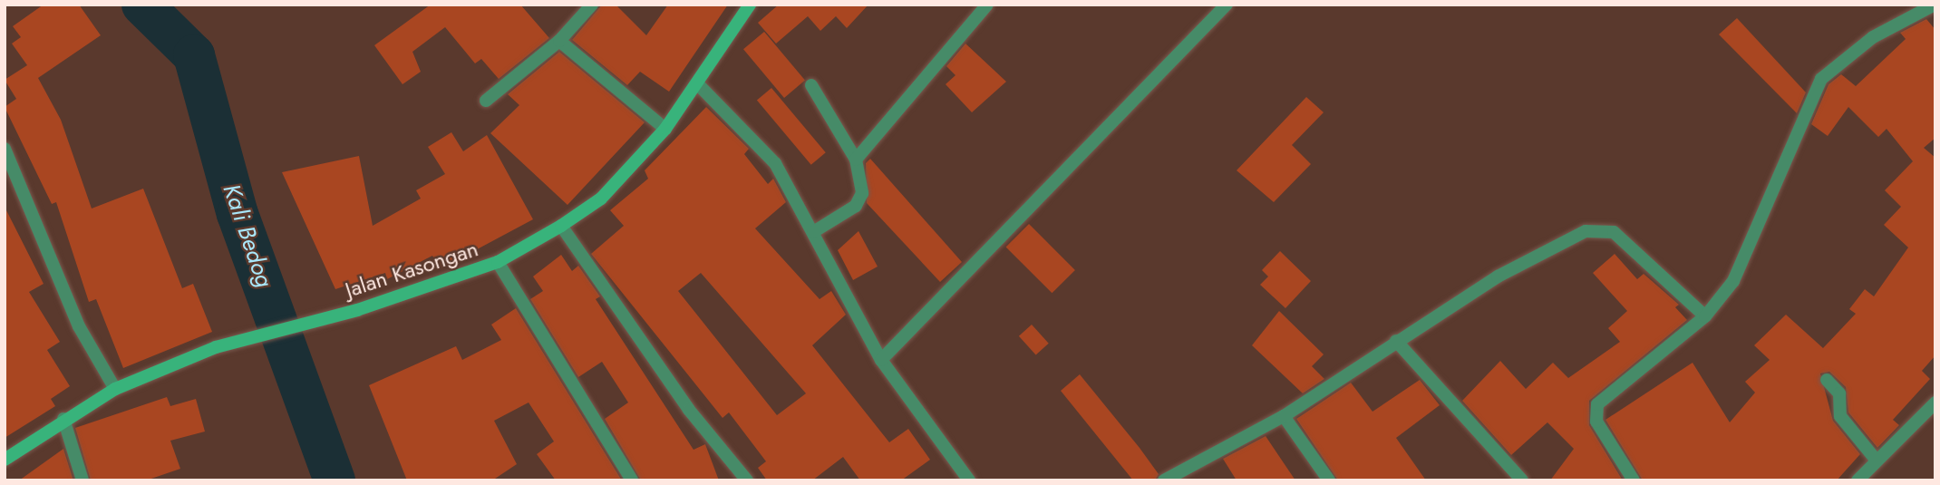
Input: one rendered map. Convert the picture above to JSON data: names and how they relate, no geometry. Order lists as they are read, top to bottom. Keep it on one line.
{"streets":{"main road":["Jalan Kasongan"]},"water":["Kali Bedog"]}
